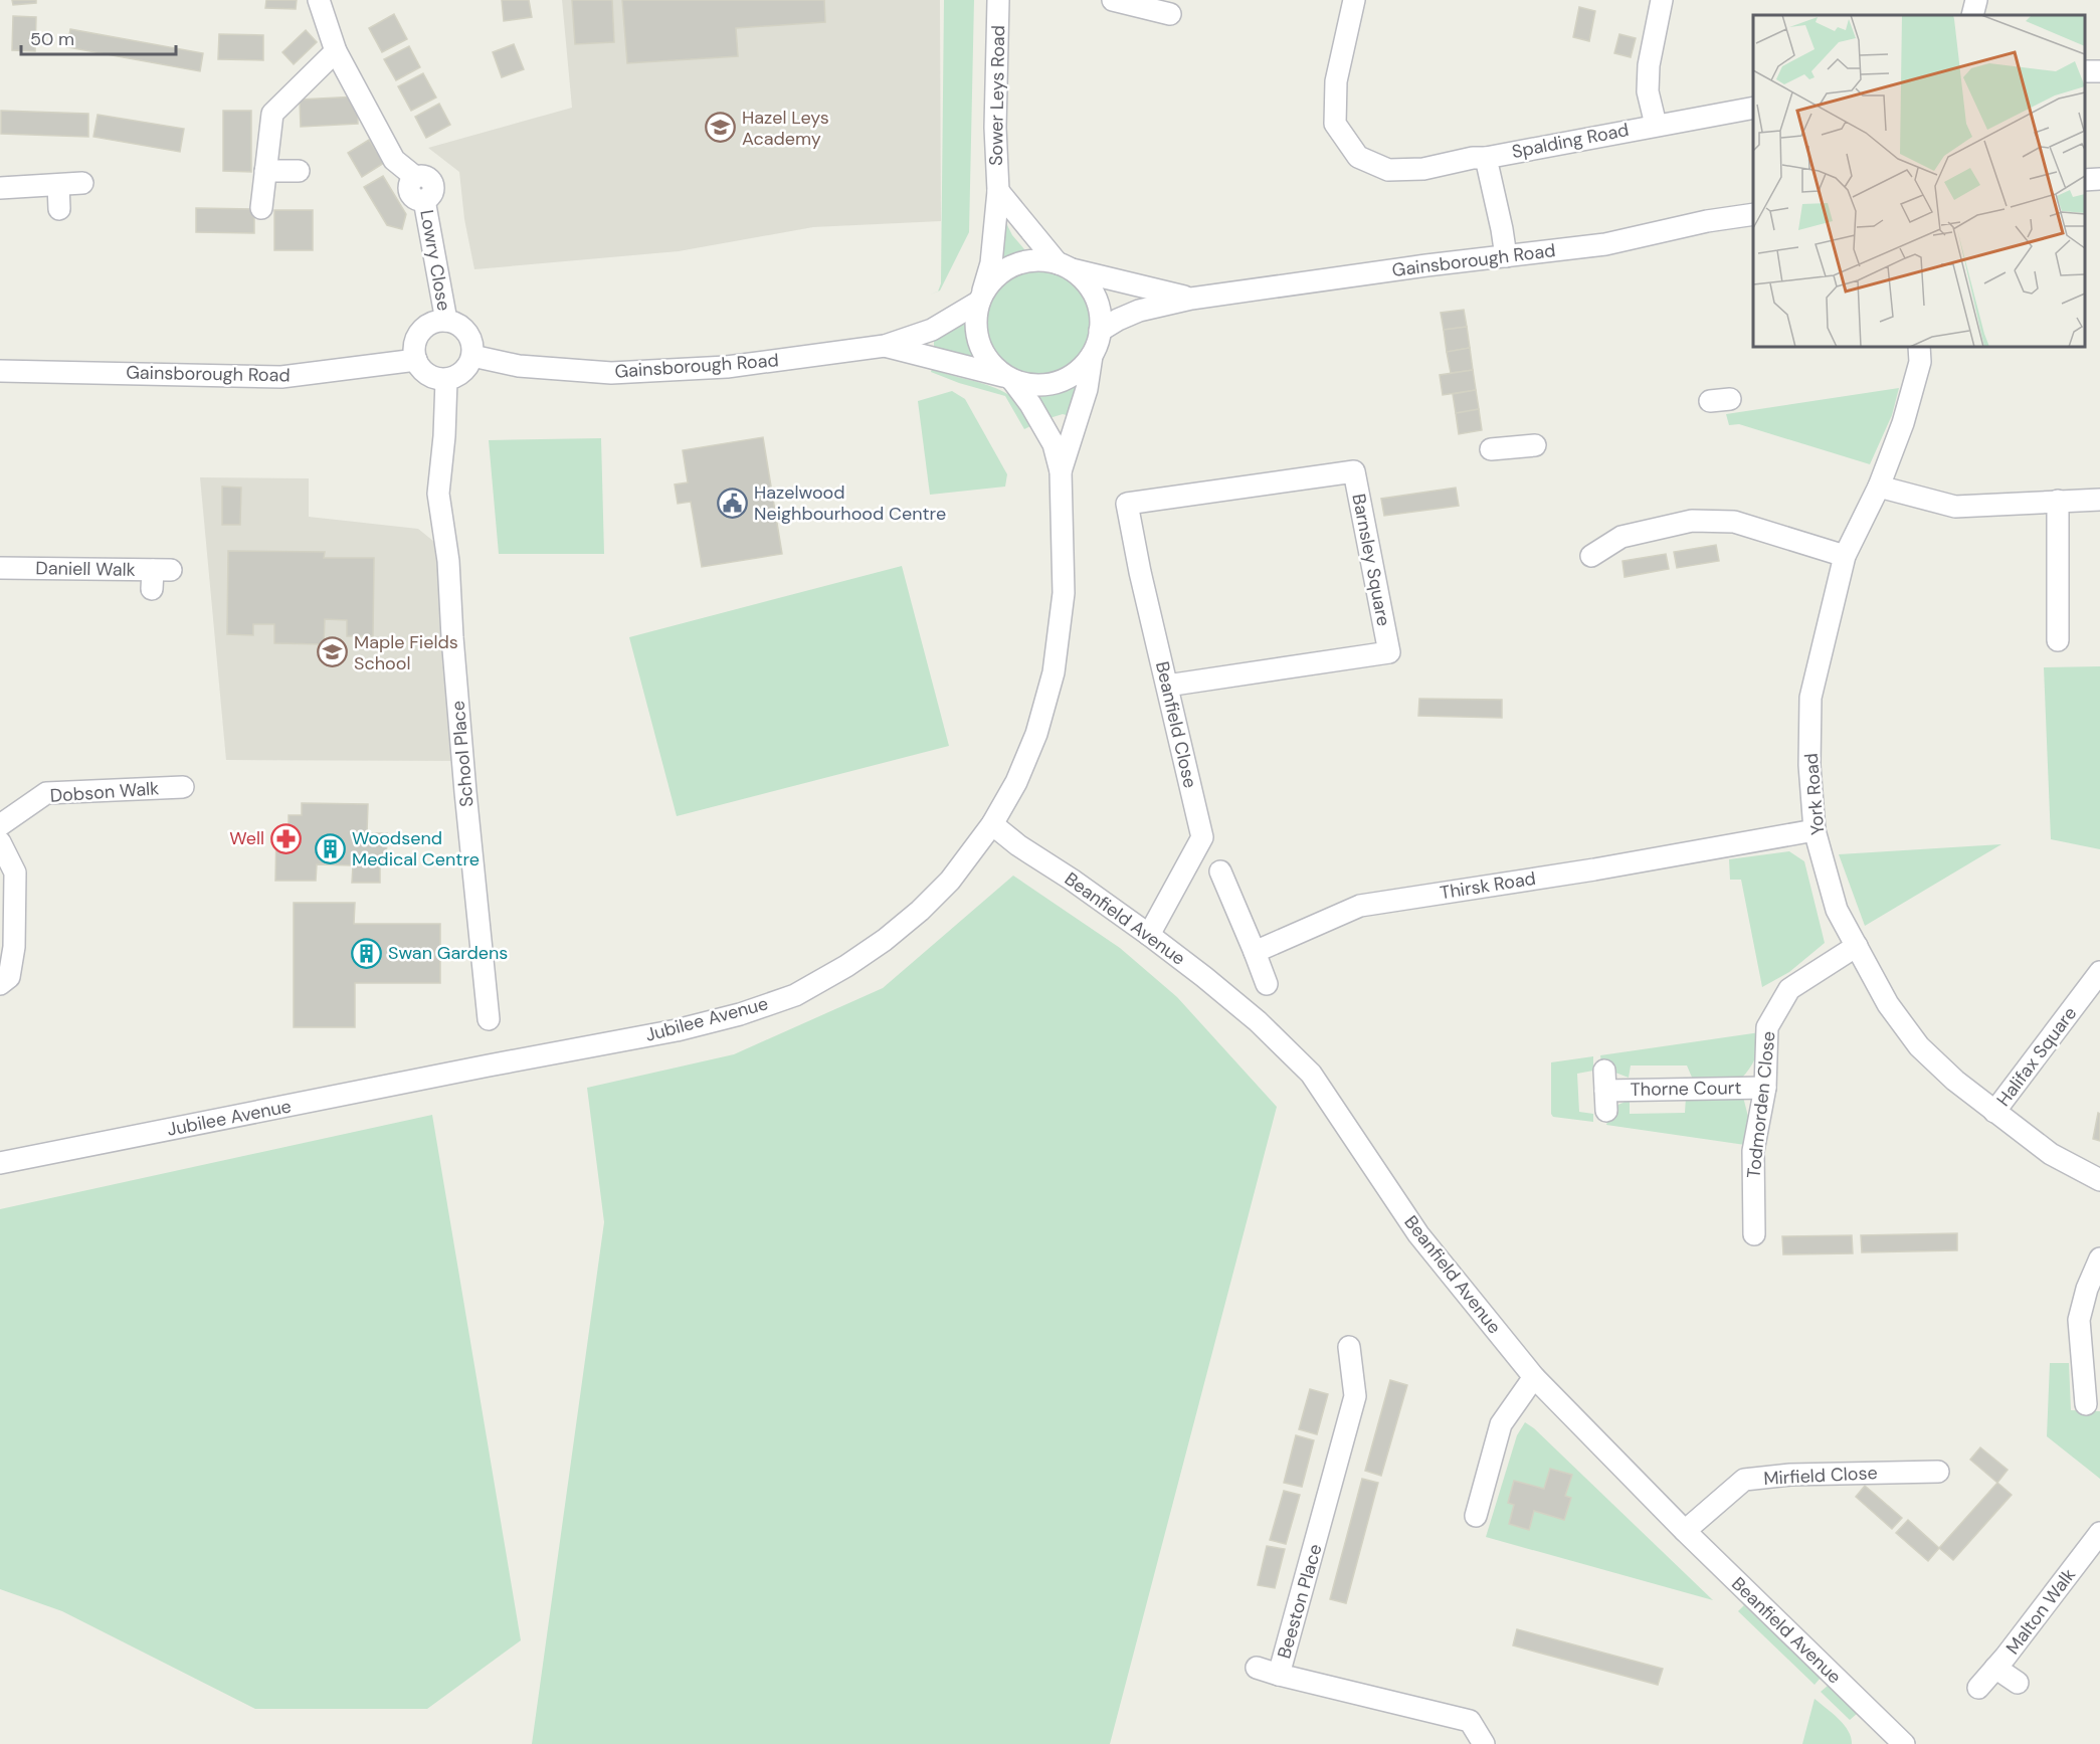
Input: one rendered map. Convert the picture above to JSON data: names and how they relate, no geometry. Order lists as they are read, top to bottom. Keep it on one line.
{"streets":{"street":["Sower Leys Road","Spalding Road","Lowry Close","Gainsborough Road","Barnsley Square","Daniell Walk","Beanfield Close","School Place","Dobson Walk","York Road","Thirsk Road","Beanfield Avenue","Jubilee Avenue","Halifax Square","Thorne Court","Todmorden Close","Mirfield Close","Beeston Place","Malton Walk"]},"crossings":[["Sower Leys Road","Gainsborough Road"],["Sower Leys Road","Jubilee Avenue"],["Spalding Road","Gainsborough Road"],["Lowry Close","Gainsborough Road"],["Lowry Close","School Place"],["Gainsborough Road","School Place"],["Gainsborough Road","Jubilee Avenue"],["Barnsley Square","Beanfield Close"],["Beanfield Close","Beanfield Avenue"],["York Road","Thirsk Road"],["York Road","Halifax Square"],["York Road","Todmorden Close"],["Beanfield Avenue","Jubilee Avenue"],["Beanfield Avenue","Mirfield Close"],["Thorne Court","Todmorden Close"]],"places":{"school or university":["Hazel Leys Academy","Maple Fields School"],"public building":["Hazelwood Neighbourhood Centre"],"pharmacy":["Well"],"building":["Woodsend Medical Centre","Swan Gardens"]},"scale_bar":"50 m"}
